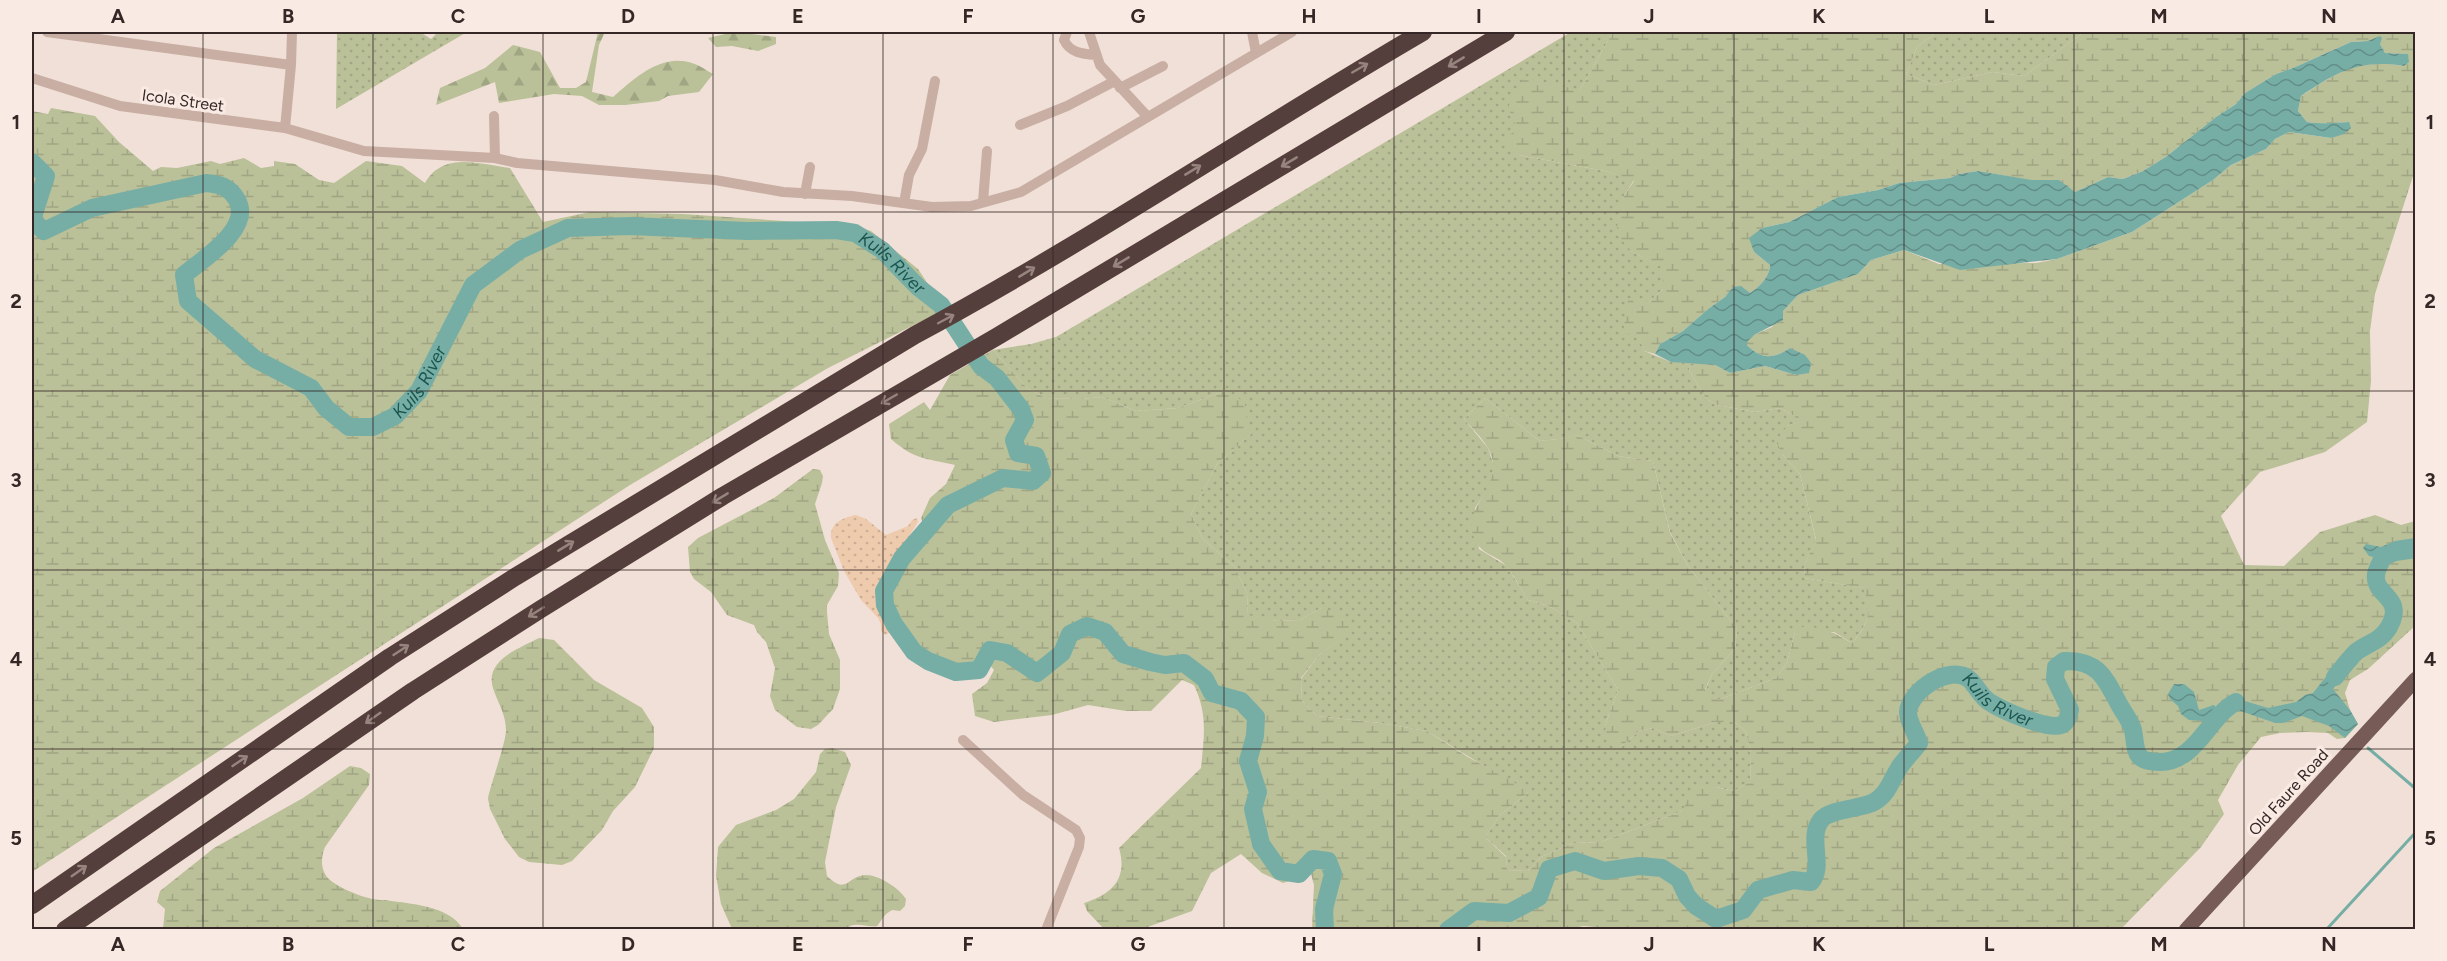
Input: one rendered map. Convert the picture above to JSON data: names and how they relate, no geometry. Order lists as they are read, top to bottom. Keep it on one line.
{"streets":{"main road":["Old Faure Road"],"street":["Icola Street"]},"water":["Kuils River"],"grid":{"columns":["A","B","C","D","E","F","G","H","I","J","K","L","M","N"],"rows":["1","2","3","4","5"]}}
